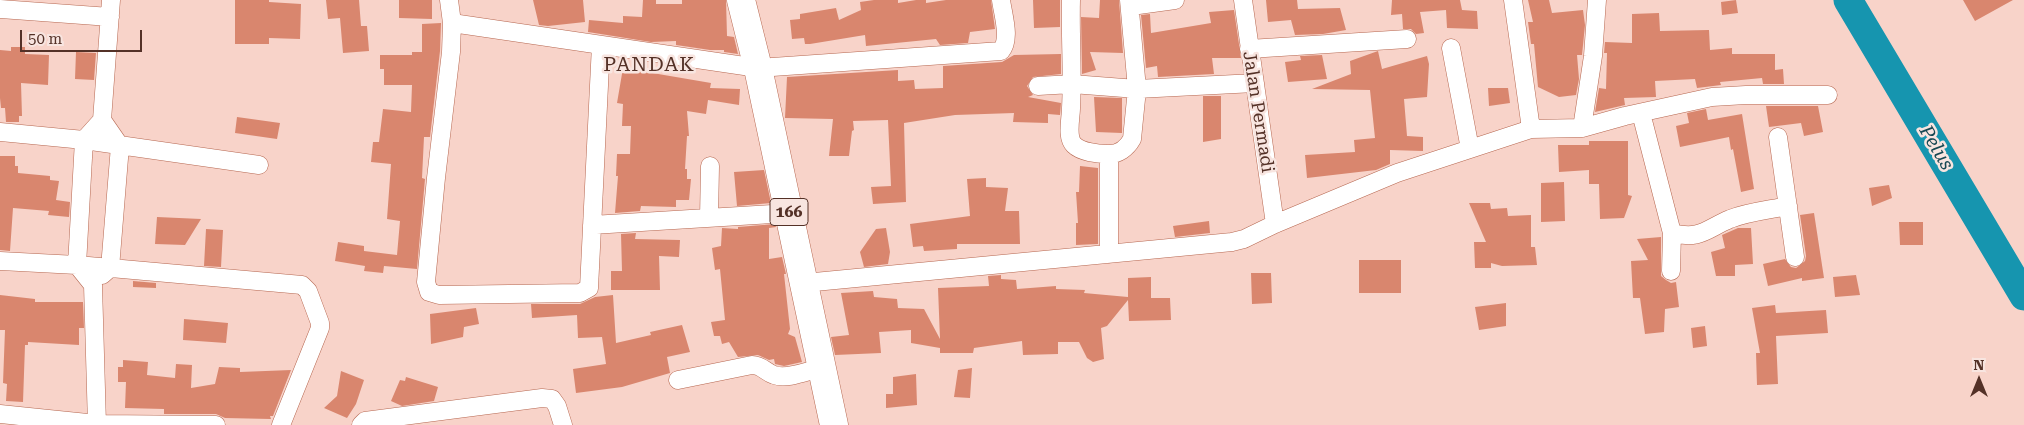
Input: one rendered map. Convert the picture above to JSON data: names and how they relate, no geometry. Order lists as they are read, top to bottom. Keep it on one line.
{"streets":{"main road":["166"],"street":["Jalan Permadi"]},"districts":["PANDAK"],"water":["Pelus"],"scale_bar":"50 m","north":"top"}
